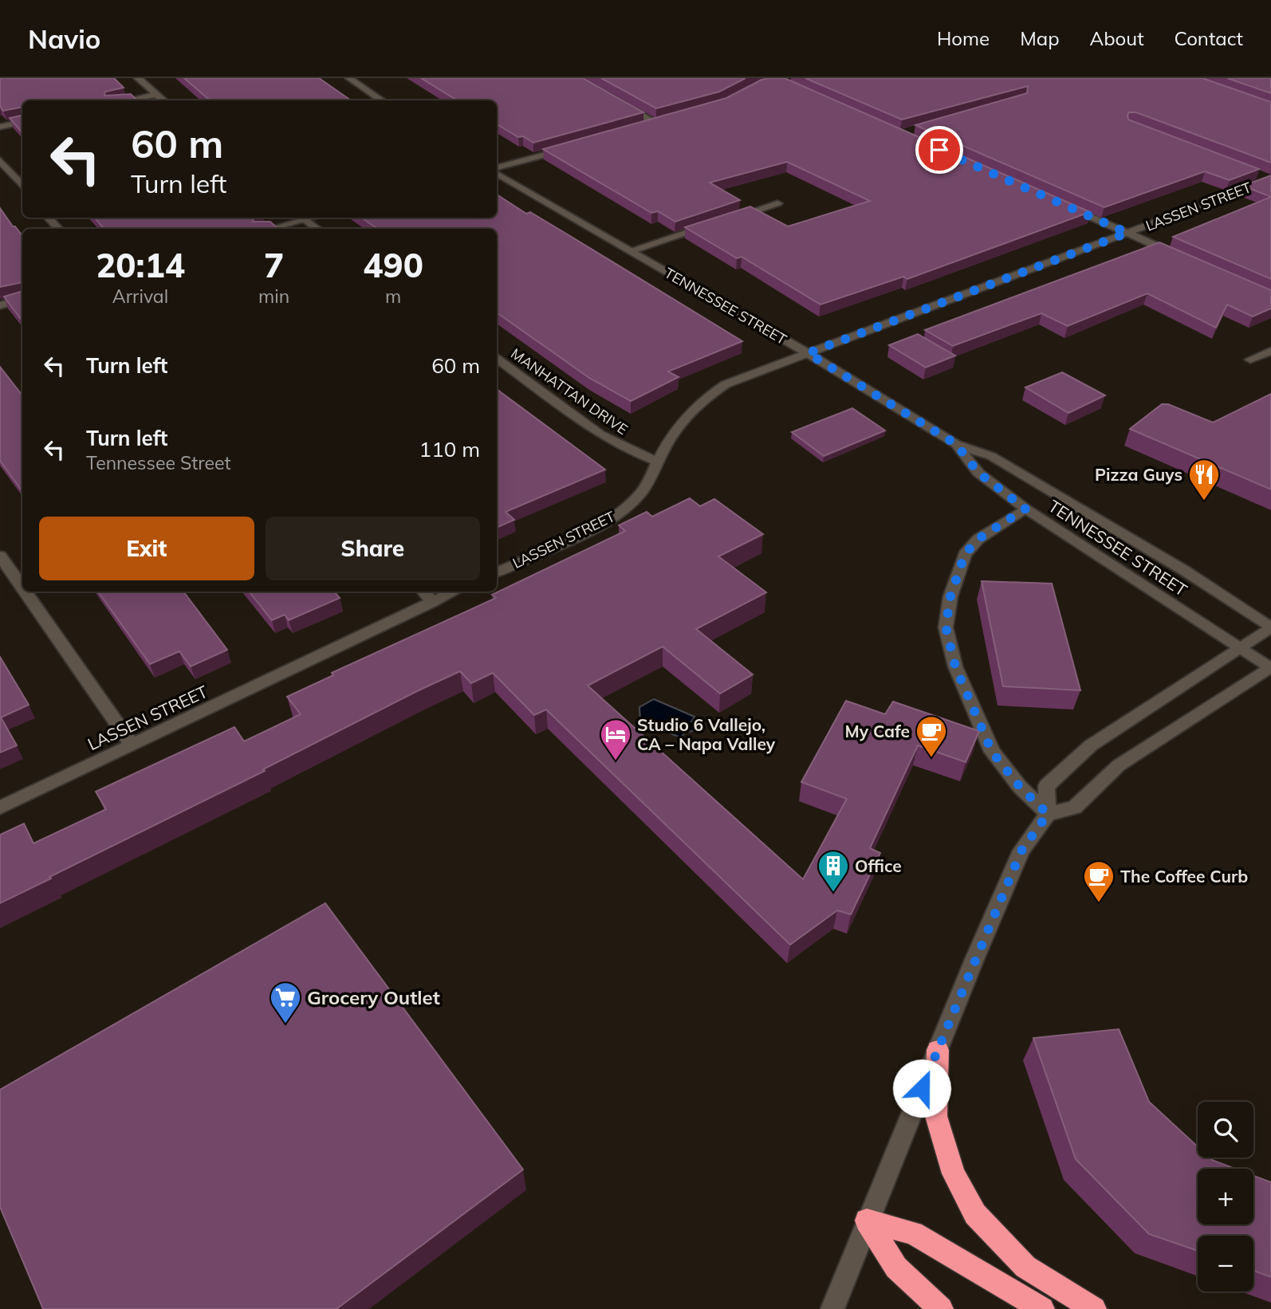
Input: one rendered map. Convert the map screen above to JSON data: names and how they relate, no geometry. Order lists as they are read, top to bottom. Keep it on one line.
{"streets":{"street":["LASSEN STREET","TENNESSEE STREET","MANHATTAN DRIVE"]},"crossings":[["LASSEN STREET","TENNESSEE STREET"],["LASSEN STREET","MANHATTAN DRIVE"]],"places":{"restaurant":["Pizza Guys"],"cafe":["My Cafe","The Coffee Curb"],"hotel":["Studio 6 Vallejo, CA – Napa Valley"],"building":["Office"],"supermarket":["Grocery Outlet"]},"page":{"header":"Navio","nav":["Home","Map","About","Contact"],"turn":["60 m","Turn left"],"eta":["20:14","Arrival","7","min","490","m"],"list":[{"name":"Turn left","value":"60 m"},{"name":"Turn left","note":"Tennessee Street","value":"110 m"}],"buttons":["Exit","Share"],"map_buttons":["+","−"]}}
